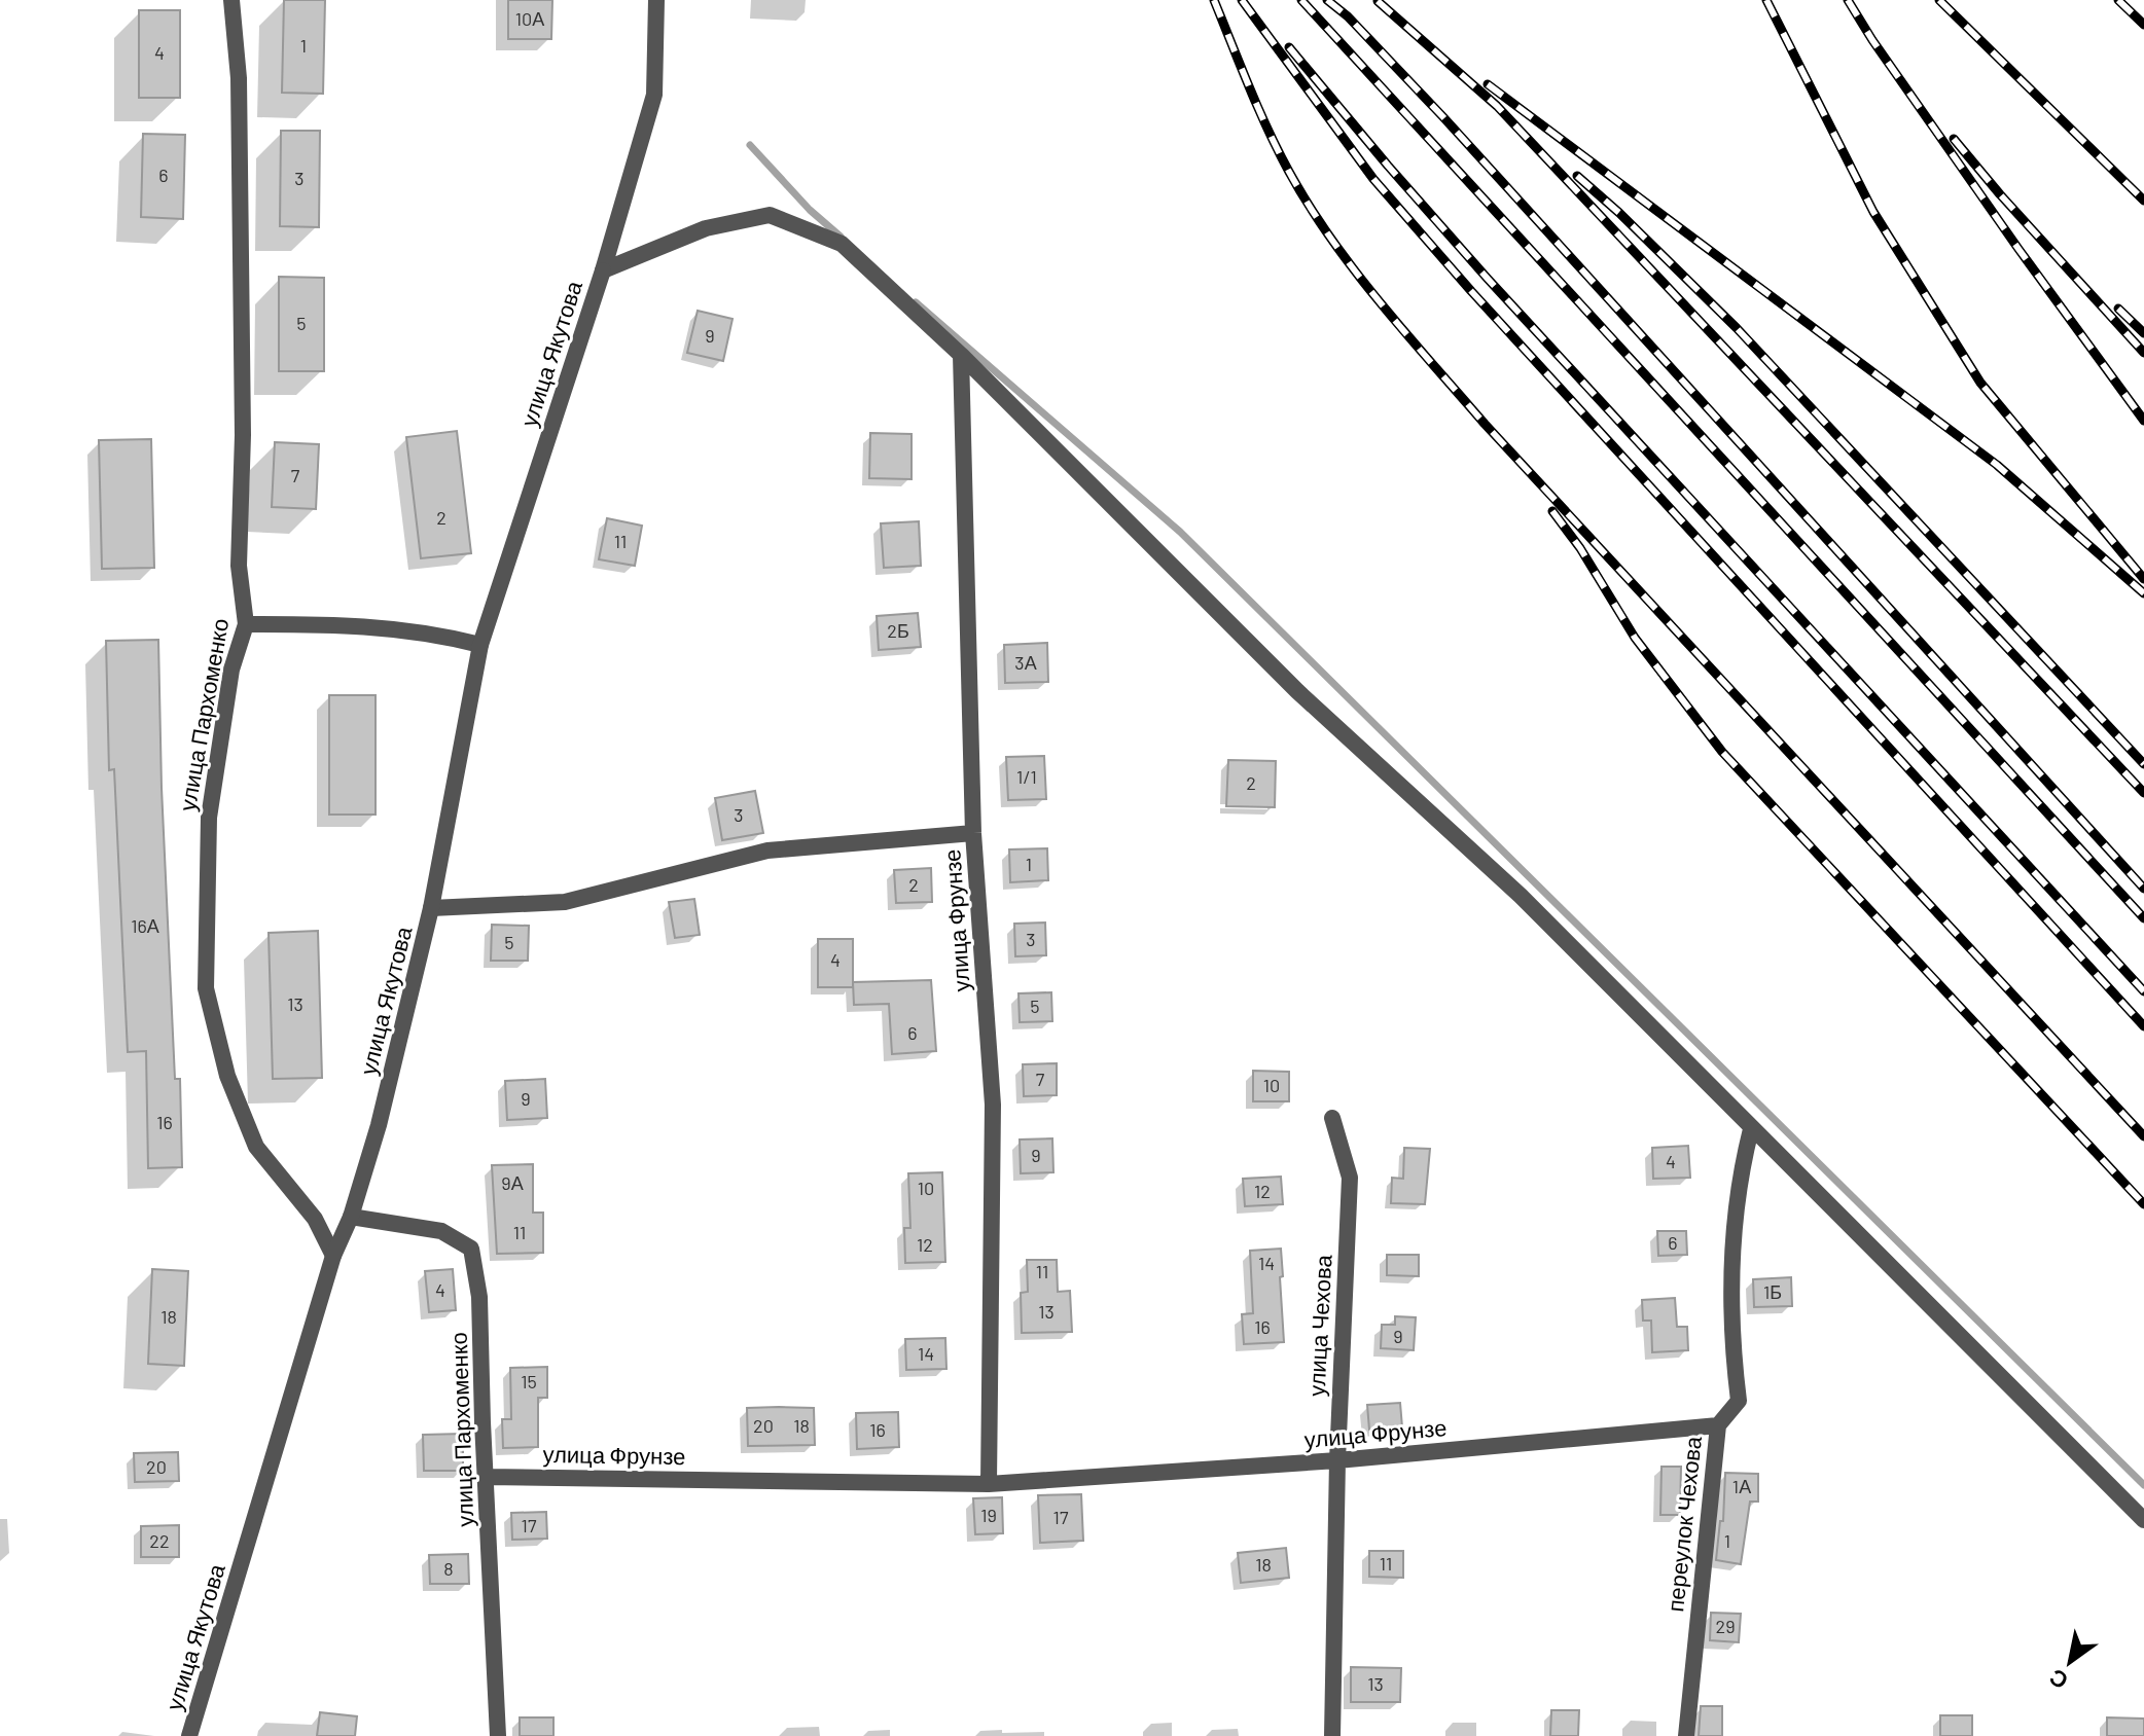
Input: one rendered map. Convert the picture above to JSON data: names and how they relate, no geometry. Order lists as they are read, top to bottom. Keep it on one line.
{"streets":{"street":["улица Якутова","улица Пархоменко","улица Фрунзе","улица Чехова","переулок Чехова"]},"crossings":[["улица Якутова","улица Пархоменко"],["улица Пархоменко","улица Фрунзе"],["улица Фрунзе","улица Чехова"],["улица Фрунзе","переулок Чехова"]],"house_numbers":["10А","1","4","6","3","5","9","7","2","11","2Б","3А","1/1","2","3","1","2","16А","3","5","4","13","5","6","7","10","9","16","9","4","9А","10","12","11","6","12","14","11","4","1Б","13","18","16","9","14","15","20","18","16","20","1А","19","17","17","22","1","11","18","8","29","13"],"north":"bottom left"}
